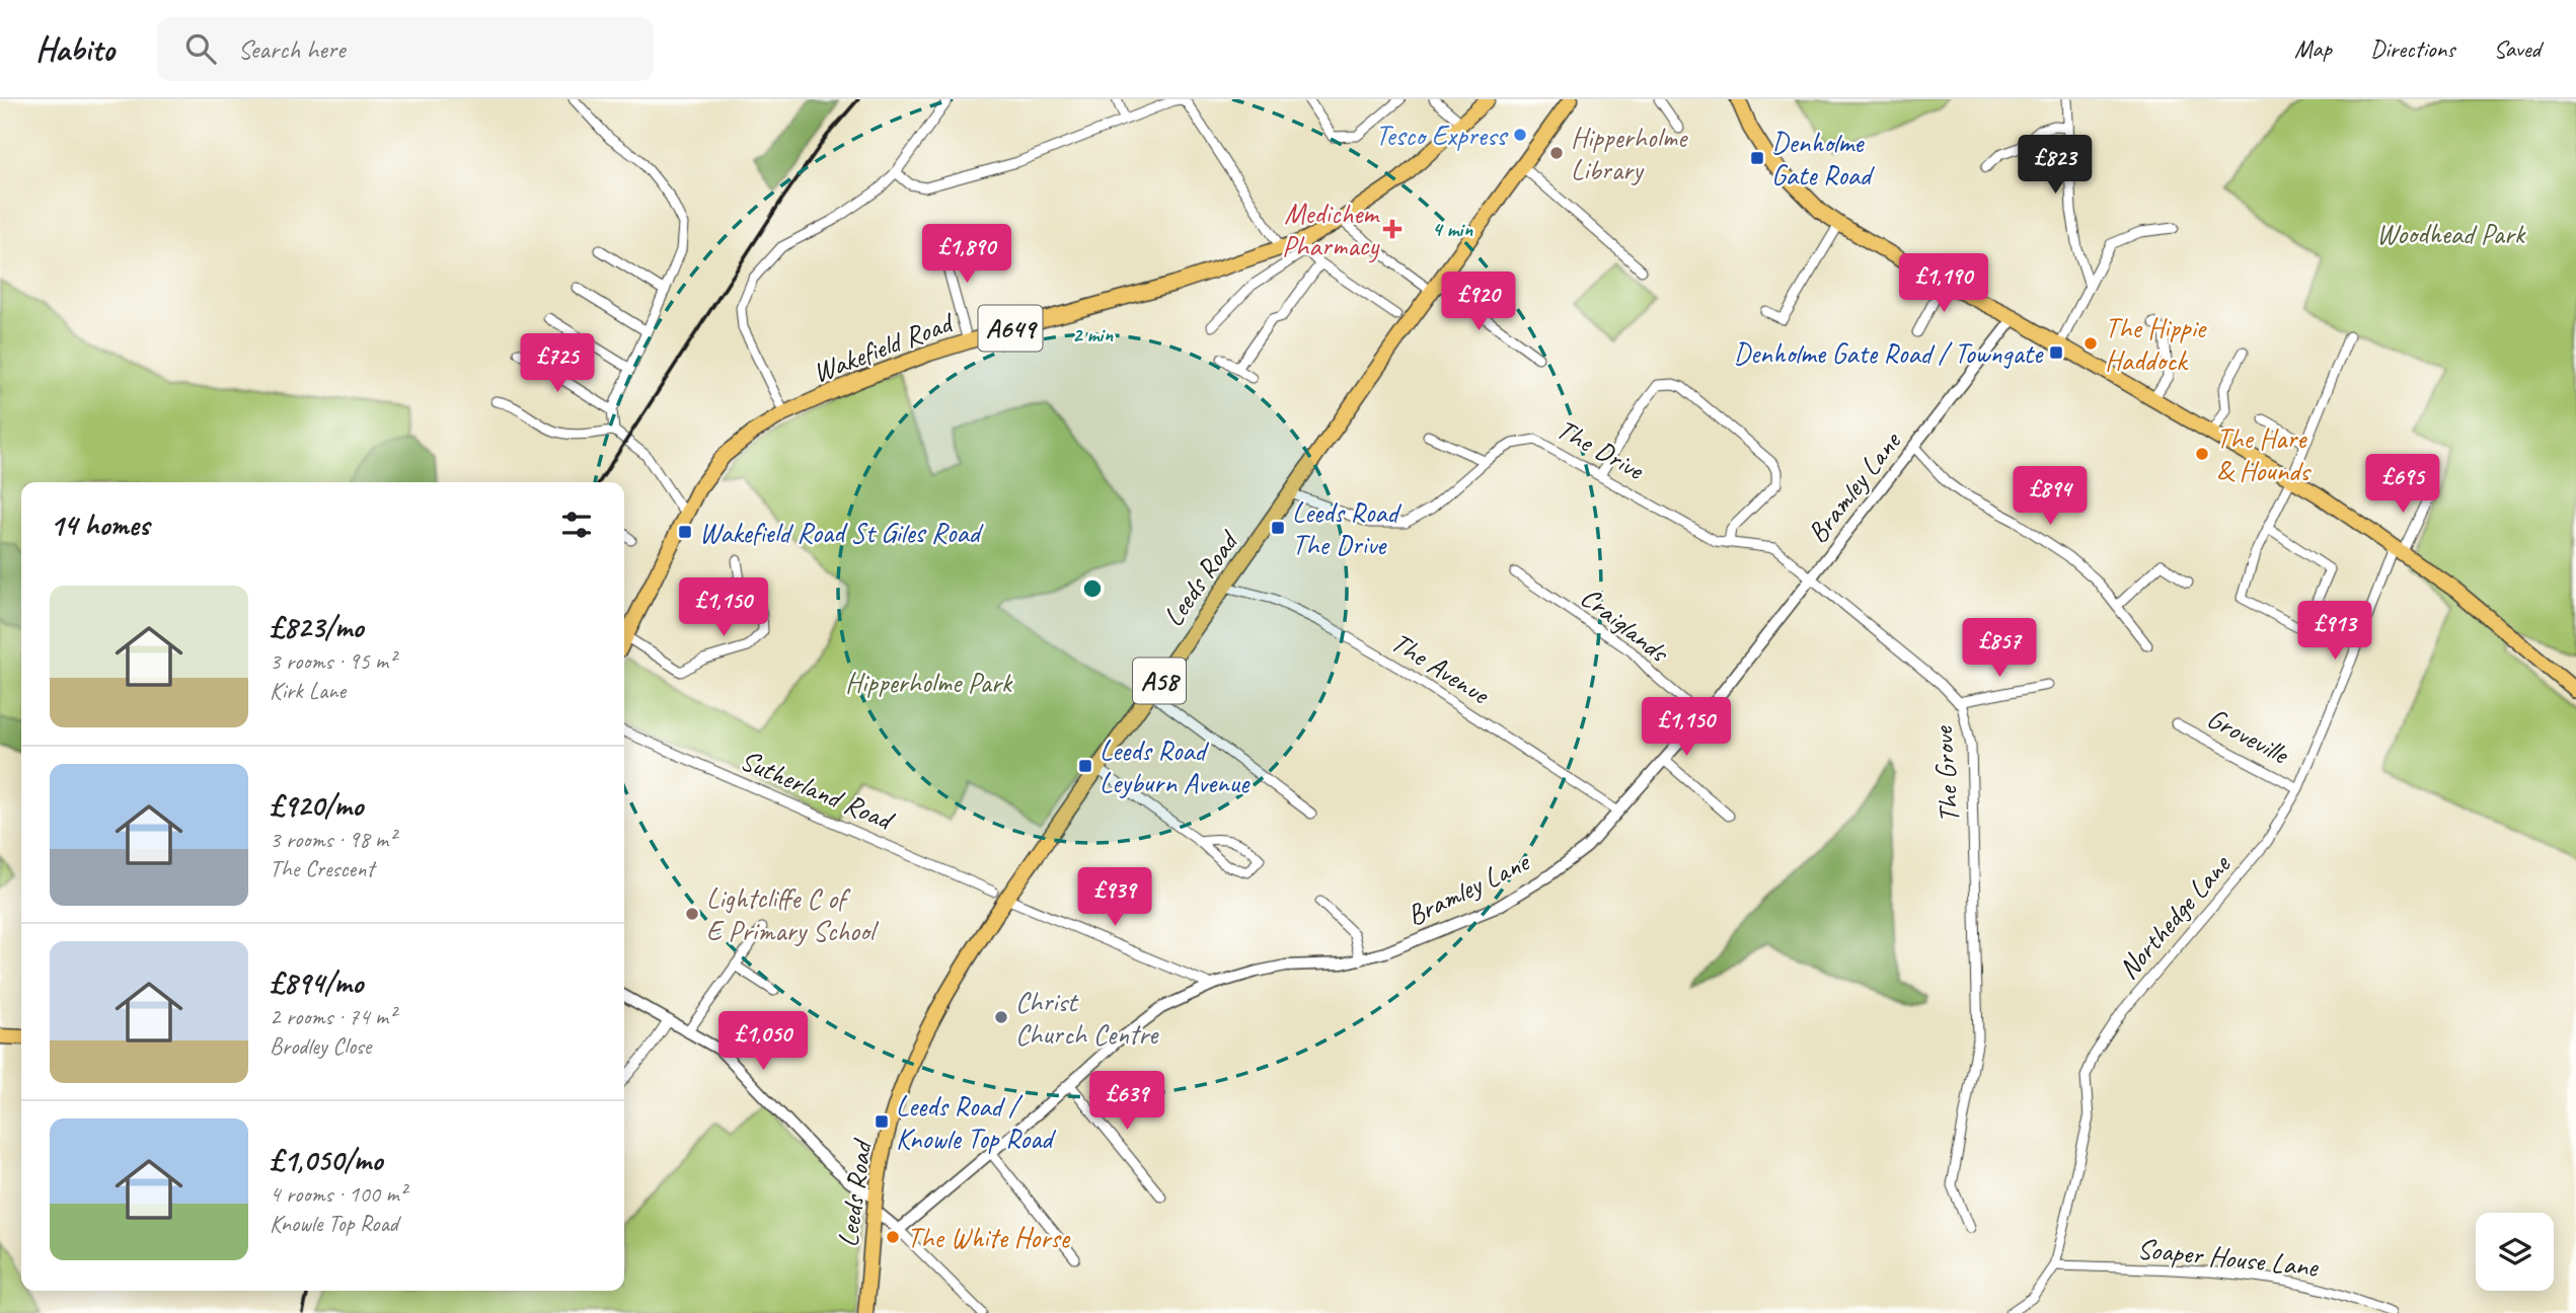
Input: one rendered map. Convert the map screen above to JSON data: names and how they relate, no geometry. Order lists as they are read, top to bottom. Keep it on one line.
{"streets":{"main road":["A649","Wakefield Road","Leeds Road","A58"],"street":["The Drive","Bramley Lane","Craiglands","The Avenue","Groveville","The Grove","Sutherland Road","Northedge Lane","Soaper House Lane"]},"crossings":[["The Drive","Bramley Lane"],["The Drive","Leeds Road"],["The Drive","The Grove"],["Bramley Lane","Craiglands"],["Bramley Lane","The Avenue"],["Bramley Lane","The Grove"],["Bramley Lane","Sutherland Road"],["Leeds Road","The Avenue"],["Leeds Road","Sutherland Road"],["Groveville","Northedge Lane"],["Northedge Lane","Soaper House Lane"]],"parks":["Woodhead Park","Hipperholme Park"],"places":{"other":["Tesco Express","Hipperholme Library","The Hippie Haddock","The Hare & Hounds","Lightcliffe C of E Primary School","Christ Church Centre","The White Horse"],"transit":["Denholme Gate Road","Denholme Gate Road / Towngate","Leeds Road The Drive","Wakefield Road St Giles Road","Leeds Road Leyburn Avenue","Leeds Road / Knowle Top Road"],"health":["Medichem Pharmacy"]},"page":{"header":"Habito","search":"Search here","nav":["Map","Directions","Saved"],"price":["£823","£1,890","£1,190","£920","£725","£695","£894","£1,150","£913","£857","£1,150","£939","£1,050","£639"],"heading":"14 homes","list":[{"name":"£823/mo","note":"3 rooms · 95 m² · Kirk Lane"},{"name":"£920/mo","note":"3 rooms · 98 m² · The Crescent"},{"name":"£894/mo","note":"2 rooms · 74 m² · Brodley Close"},{"name":"£1,050/mo","note":"4 rooms · 100 m² · Knowle Top Road"}]},"rings":["4 min","2 min"]}
